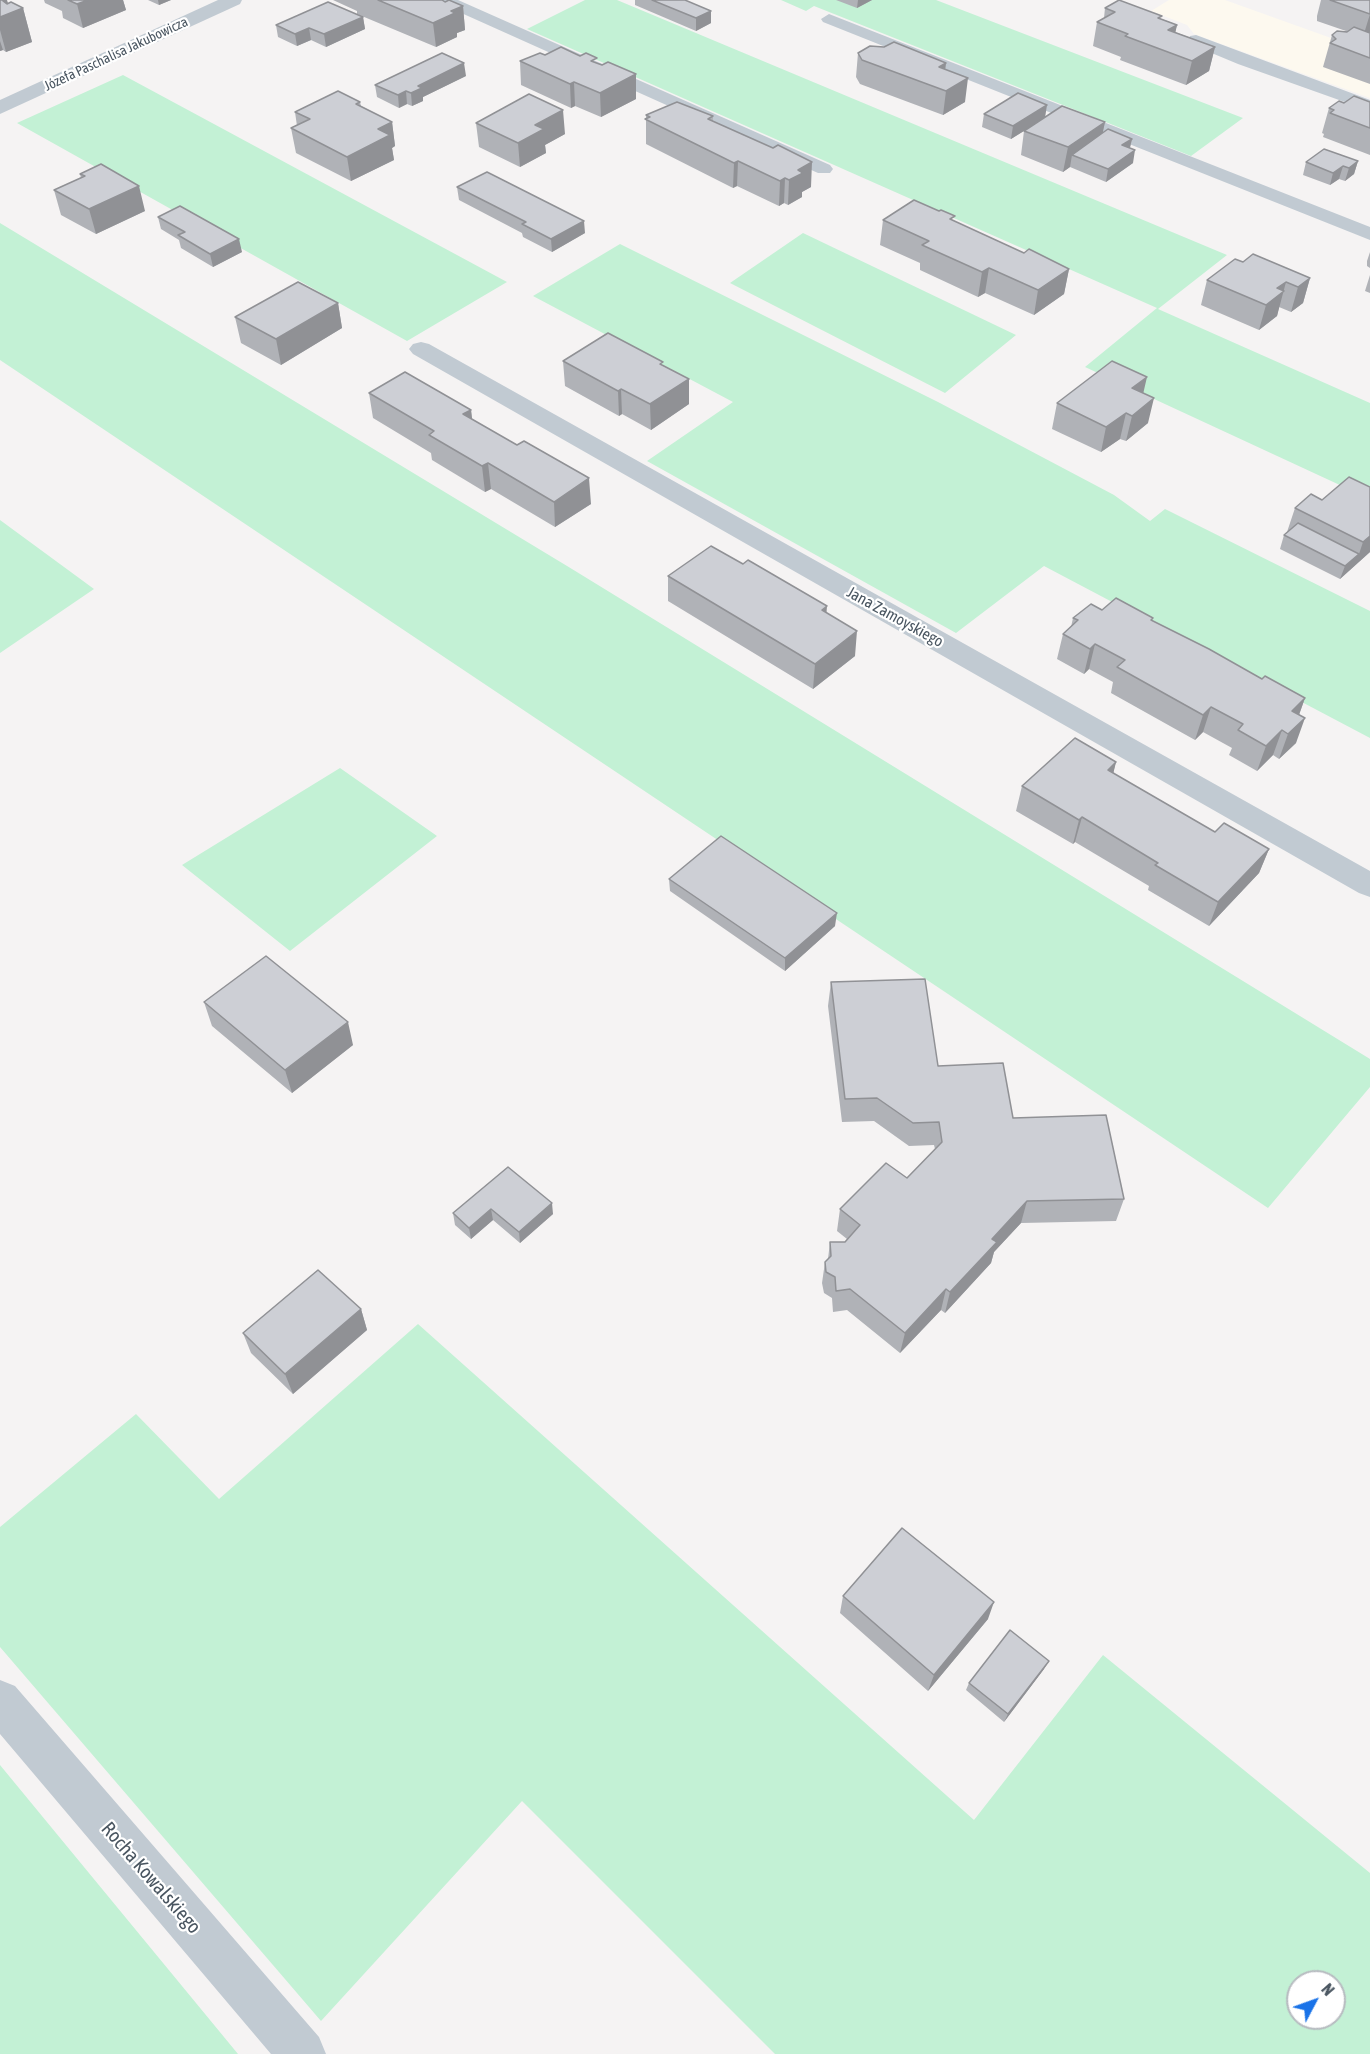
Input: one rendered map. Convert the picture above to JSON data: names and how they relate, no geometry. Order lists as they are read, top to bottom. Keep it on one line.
{"streets":{"street":["Józefa Paschalisa Jakubowicza","Jana Zamoyskiego","Rocha Kowalskiego"]},"north":"top right"}
